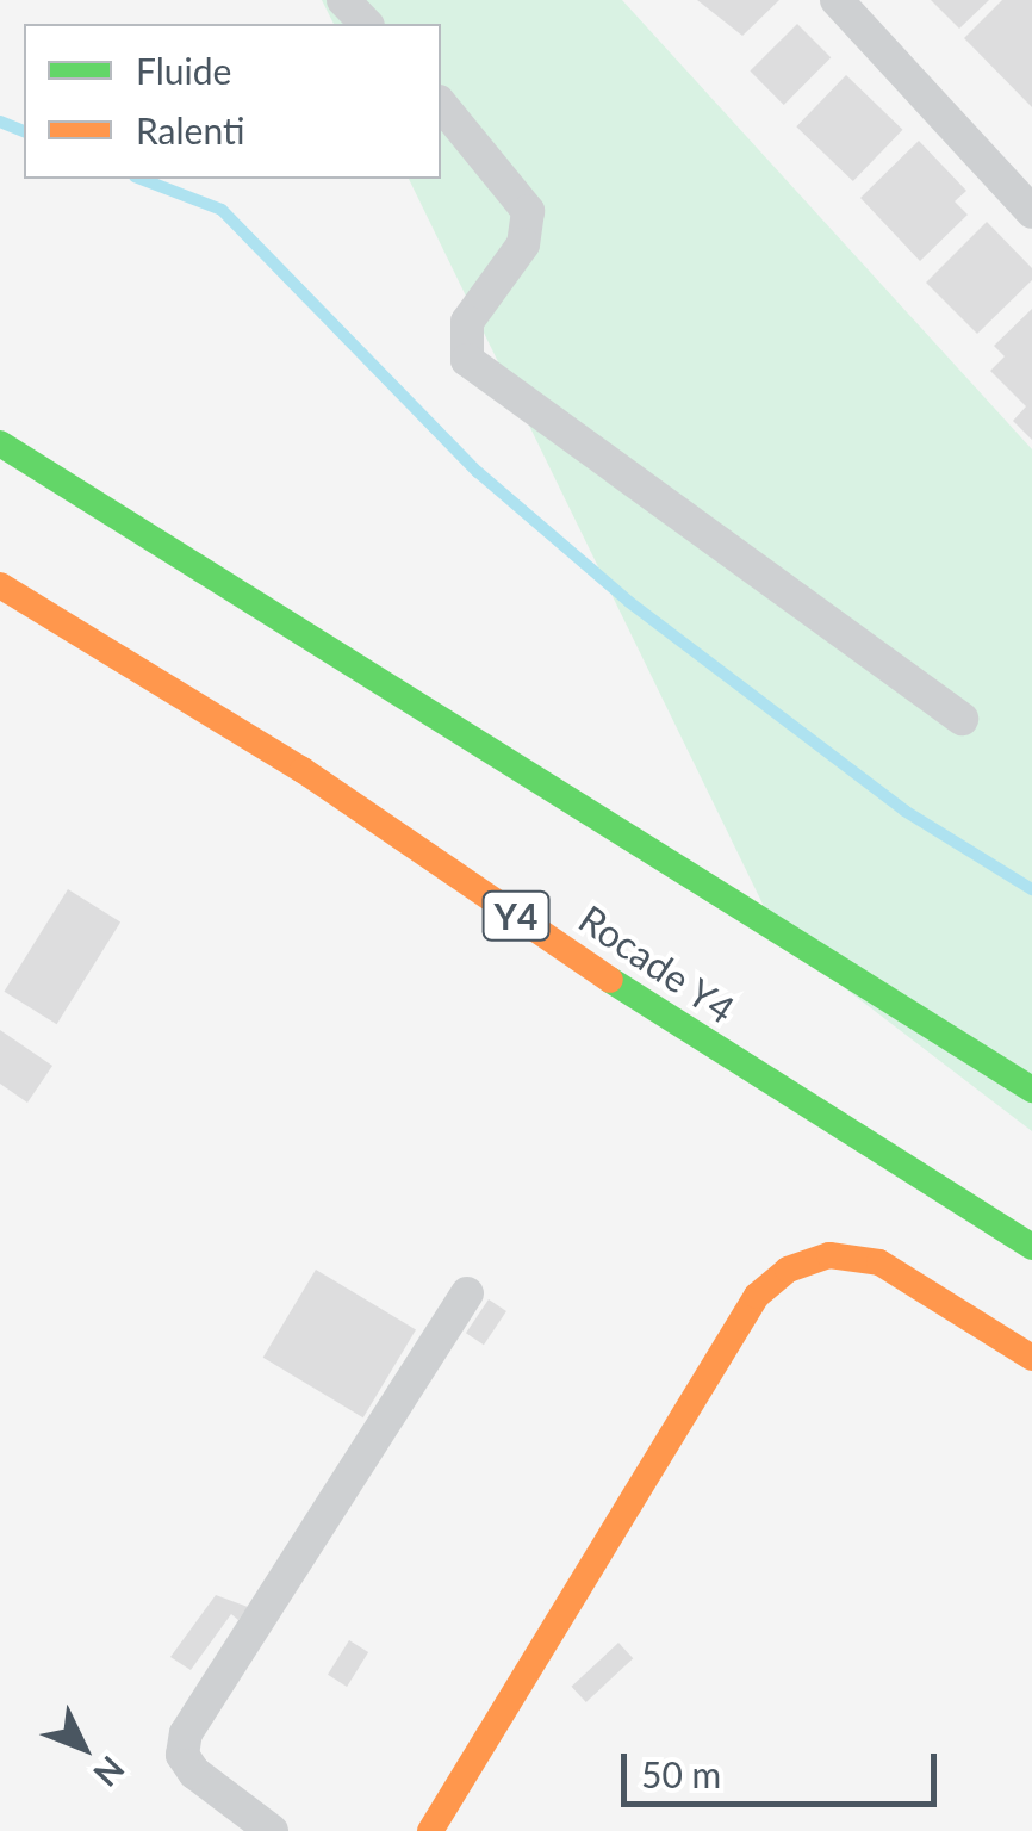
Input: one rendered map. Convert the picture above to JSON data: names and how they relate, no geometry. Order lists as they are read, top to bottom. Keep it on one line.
{"streets":{"main road":["Y4","Rocade Y4"]},"legend":["Fluide","Ralenti"],"scale_bar":"50 m","north":"bottom right"}
